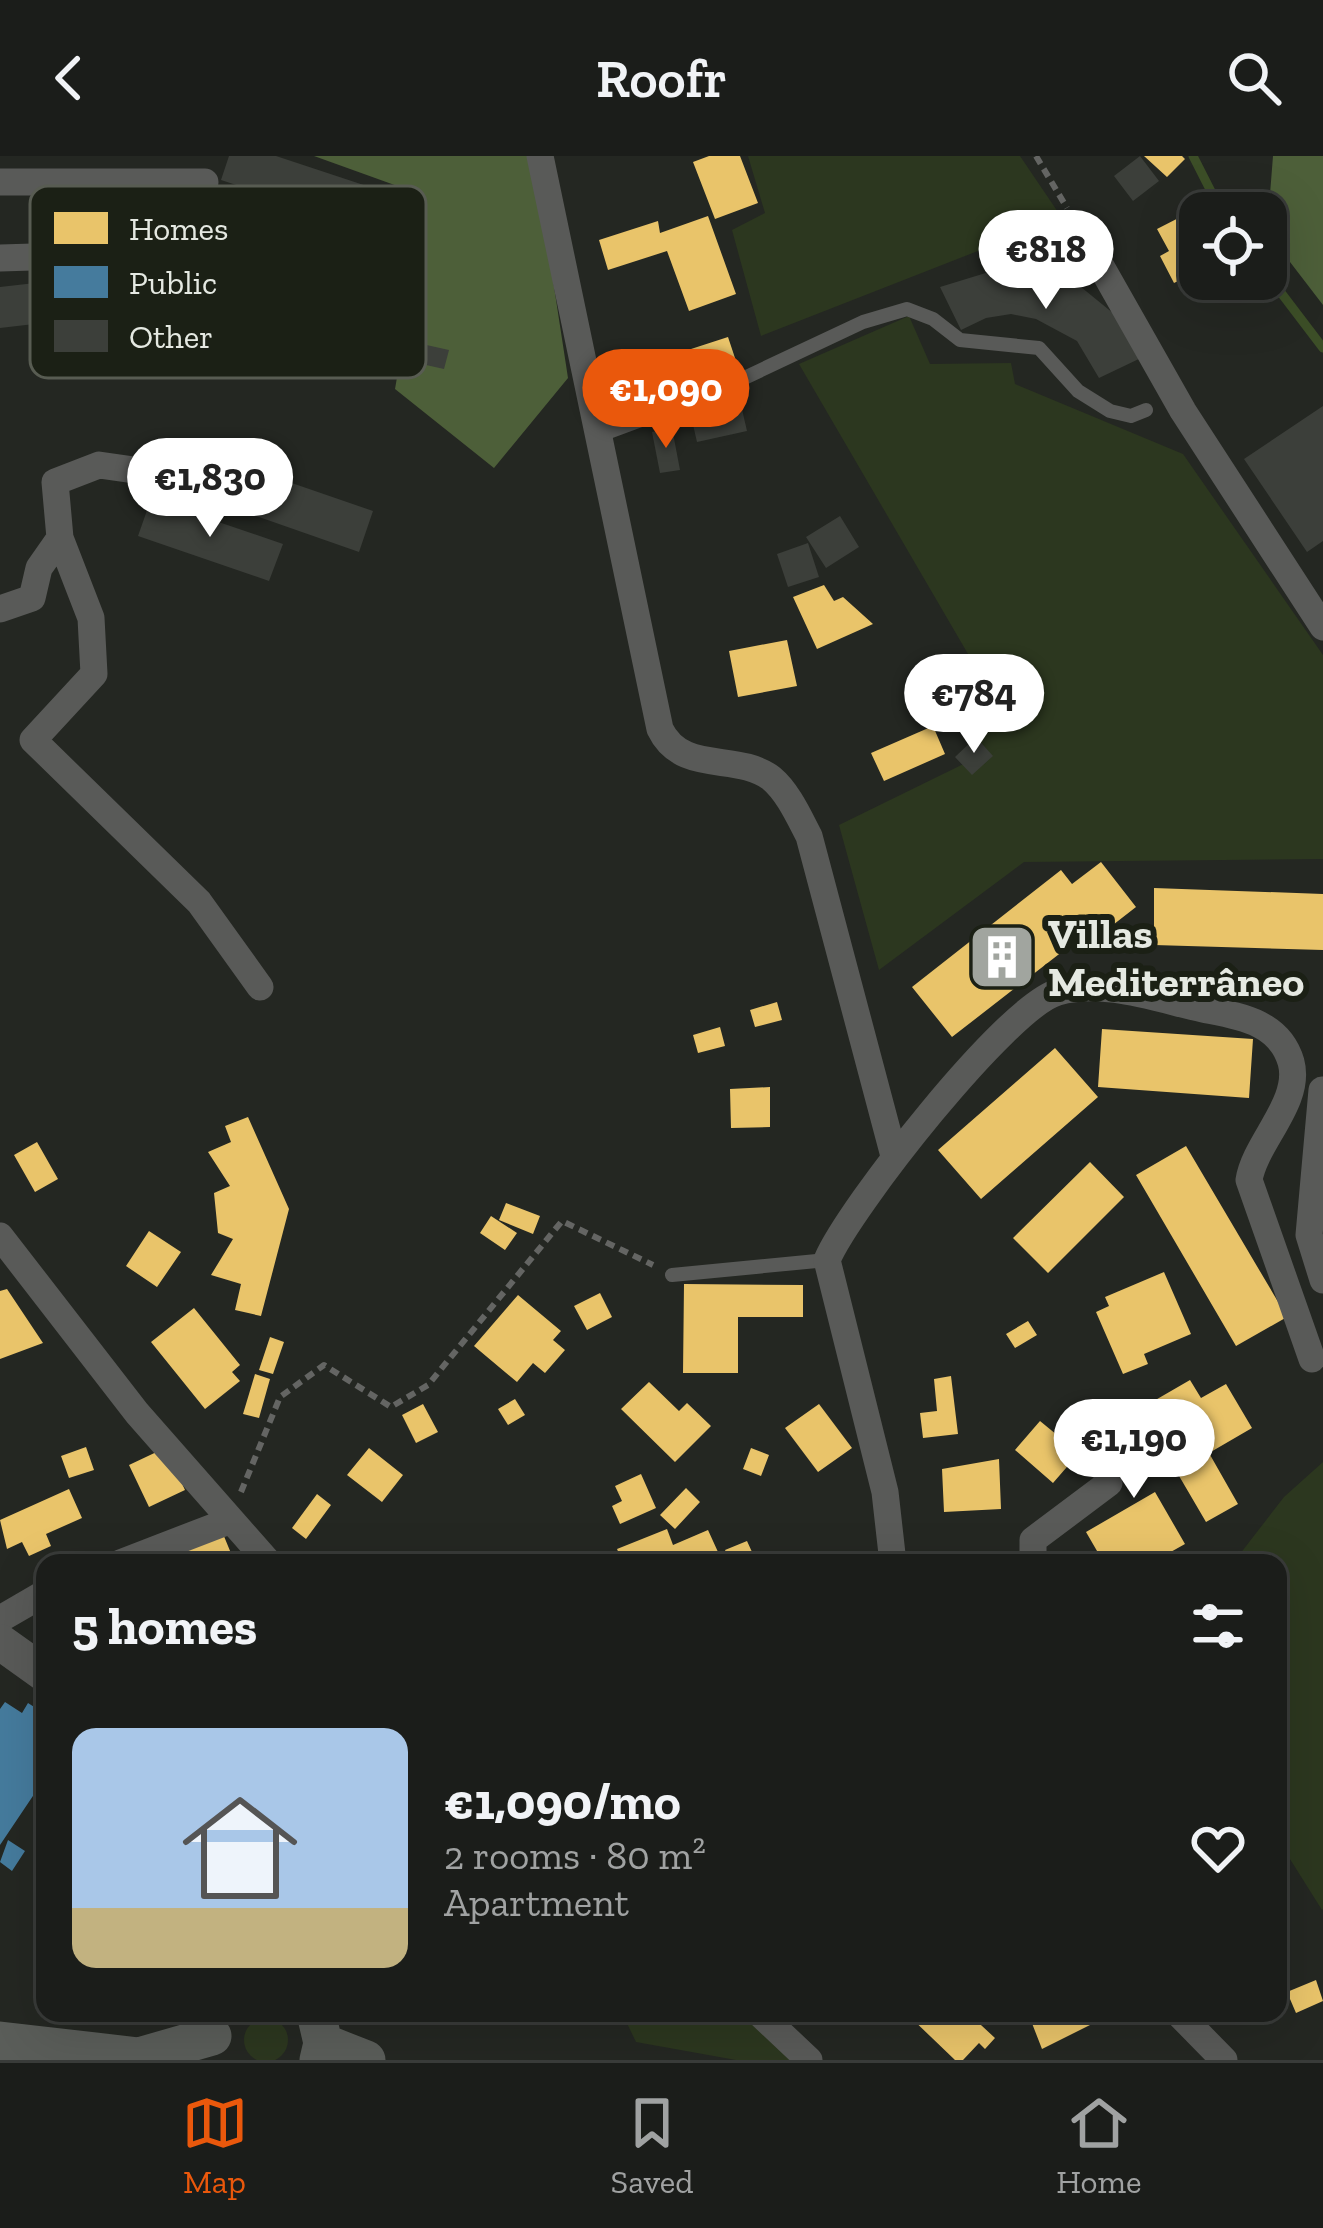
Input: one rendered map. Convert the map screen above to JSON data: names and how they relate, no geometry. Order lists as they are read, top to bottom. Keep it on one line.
{"places":{"building":["Villas Mediterrâneo"]},"legend":["Homes","Public","Other"],"page":{"header":"Roofr","price":["€818","€1,090","€1,830","€784","€1,190"],"heading":"5 homes","list":[{"name":"€1,090/mo","note":"2 rooms · 80 m² · Apartment"}],"tabs":["Map","Saved","Home"]}}
